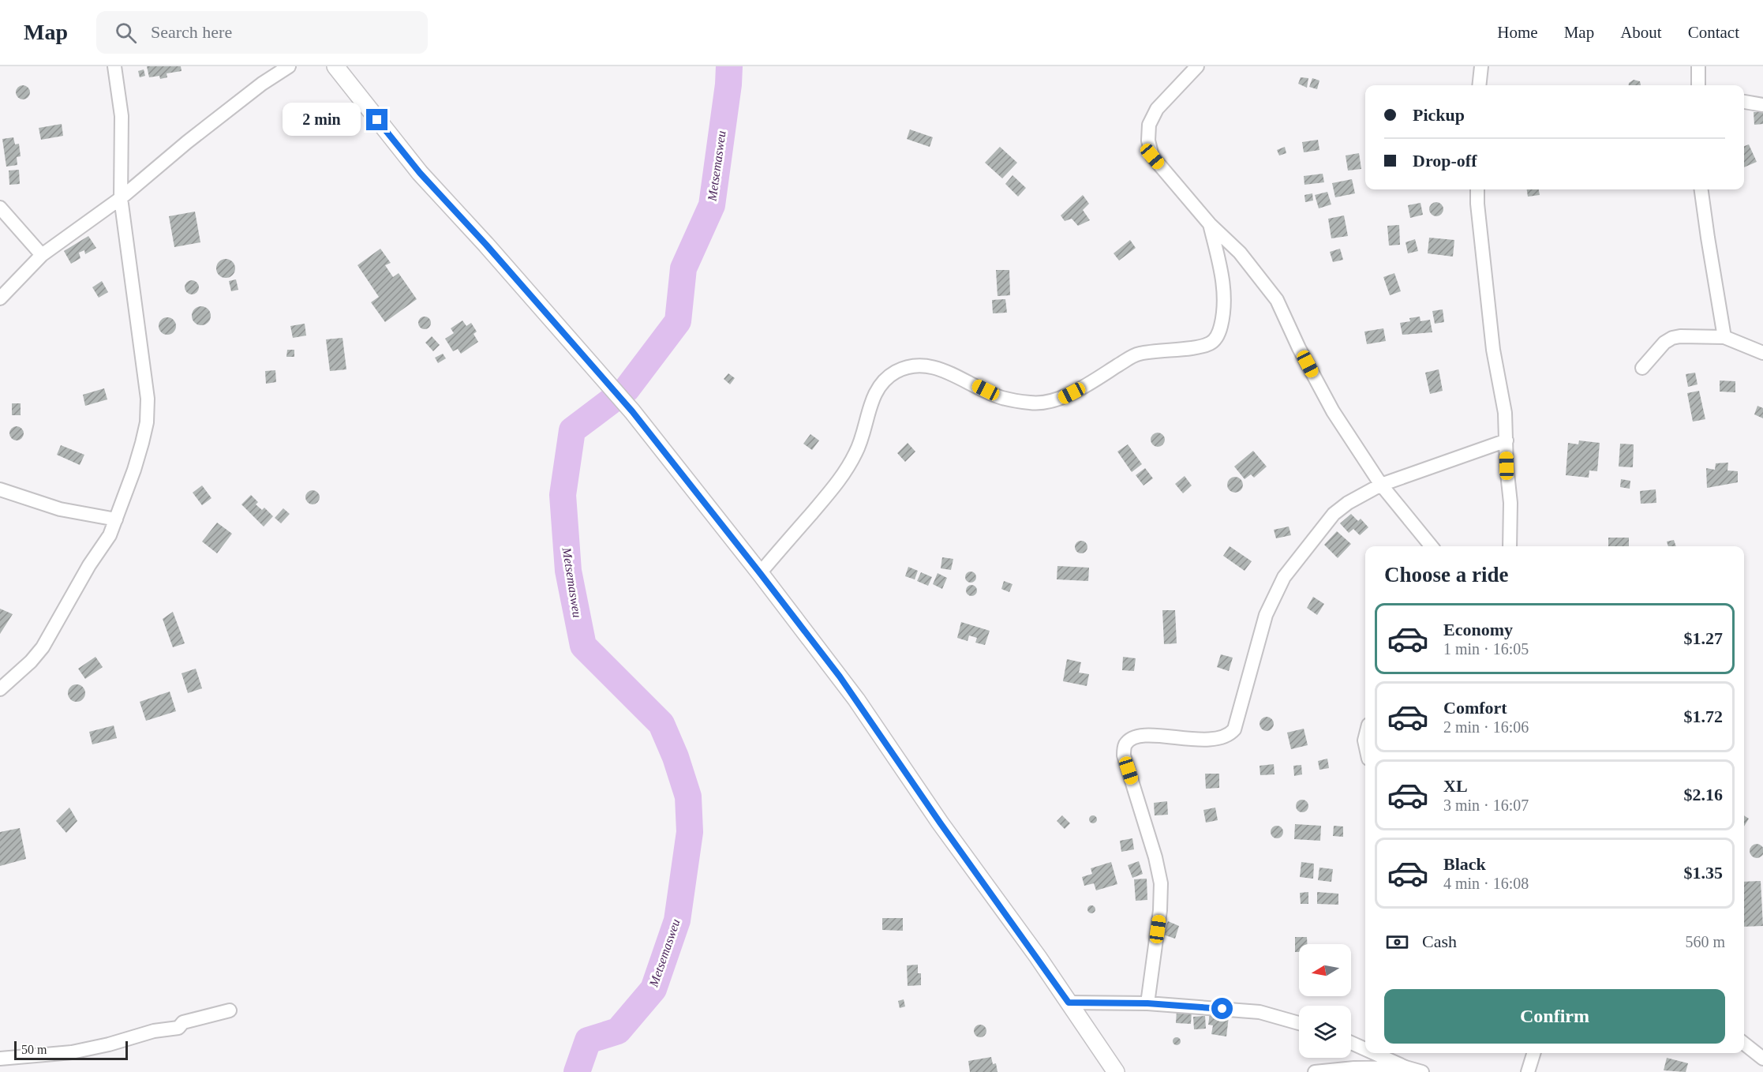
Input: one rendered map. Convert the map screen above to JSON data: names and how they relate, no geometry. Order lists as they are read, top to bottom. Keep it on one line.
{"water":["Metsemasweu"],"scale_bar":"50 m","north":"left","page":{"header":"Map","search":"Search here","nav":["Home","Map","About","Contact"],"banner":["Pickup","Drop-off"],"bubble":"2 min","heading":"Choose a ride","list":[{"name":"Economy","note":"1 min · 16:05","value":"$1.27"},{"name":"Comfort","note":"2 min · 16:06","value":"$1.72"},{"name":"XL","note":"3 min · 16:07","value":"$2.16"},{"name":"Black","note":"4 min · 16:08","value":"$1.35"}],"pay":["Cash","560 m"],"buttons":"Confirm","scale":"50 m"}}
